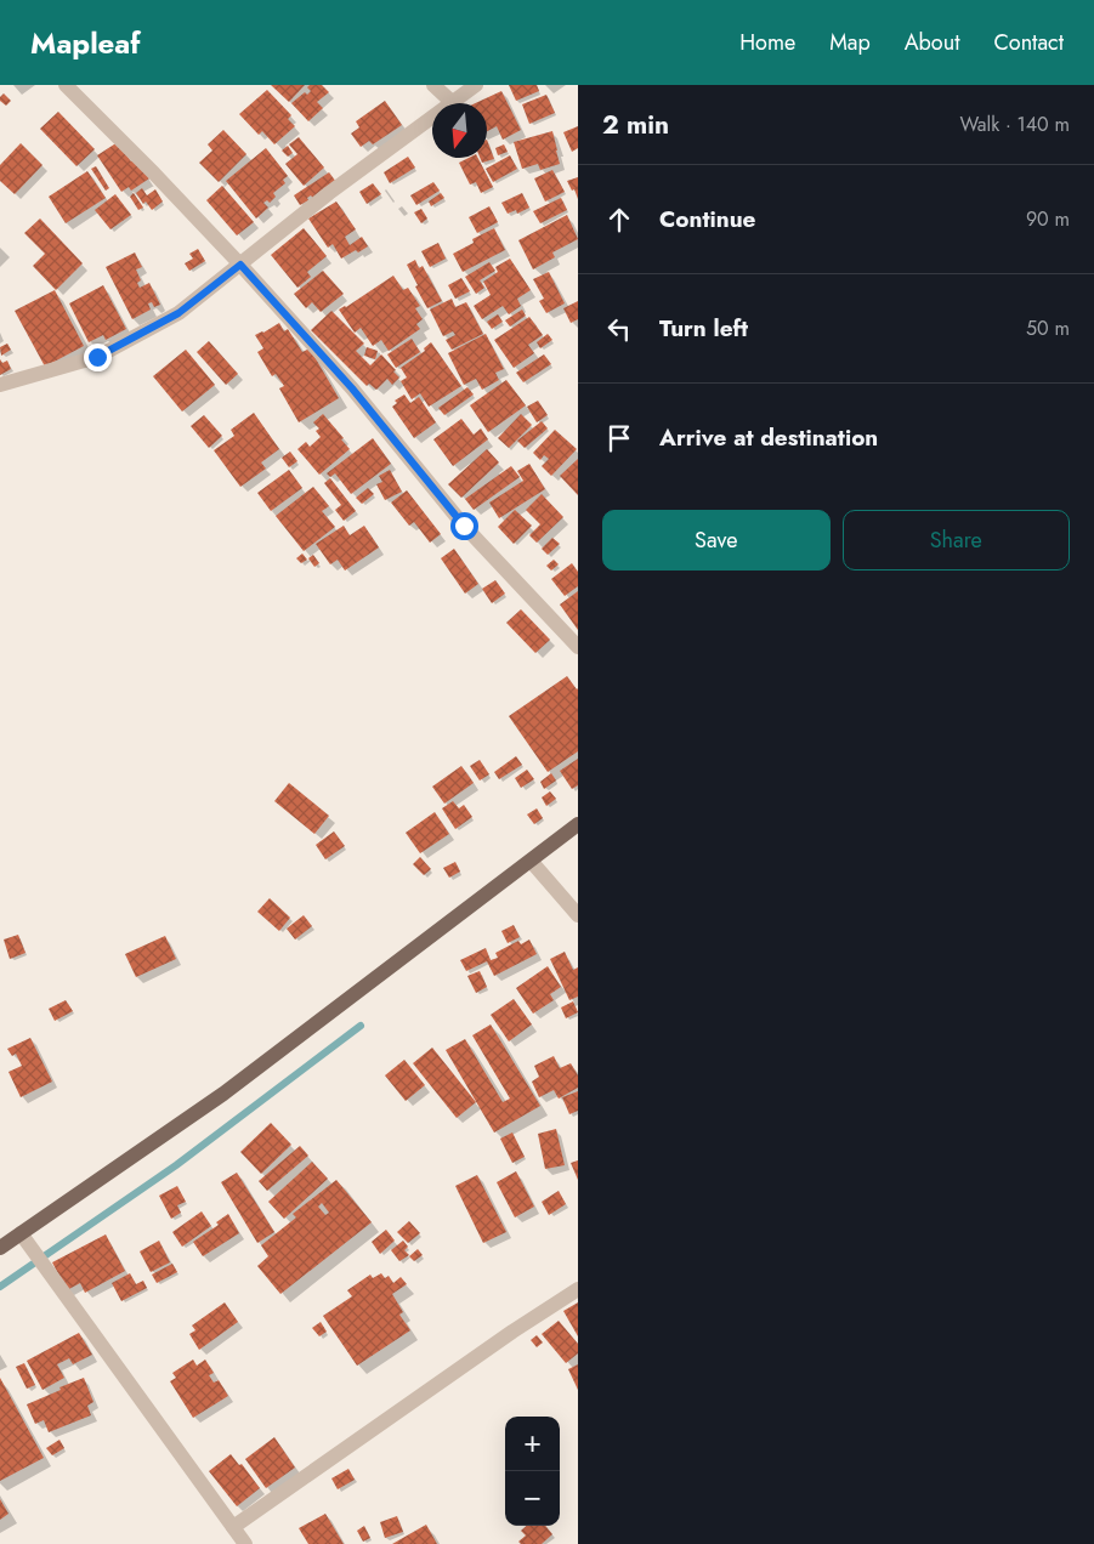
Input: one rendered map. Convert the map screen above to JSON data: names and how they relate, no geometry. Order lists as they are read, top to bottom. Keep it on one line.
{"north":"bottom","page":{"header":"Mapleaf","nav":["Home","Map","About","Contact"],"heading":["2 min","Walk · 140 m"],"list":[["Continue","90 m"],["Turn left","50 m"],"Arrive at destination"],"buttons":["Save","Share"],"map_buttons":["+","−"]}}
